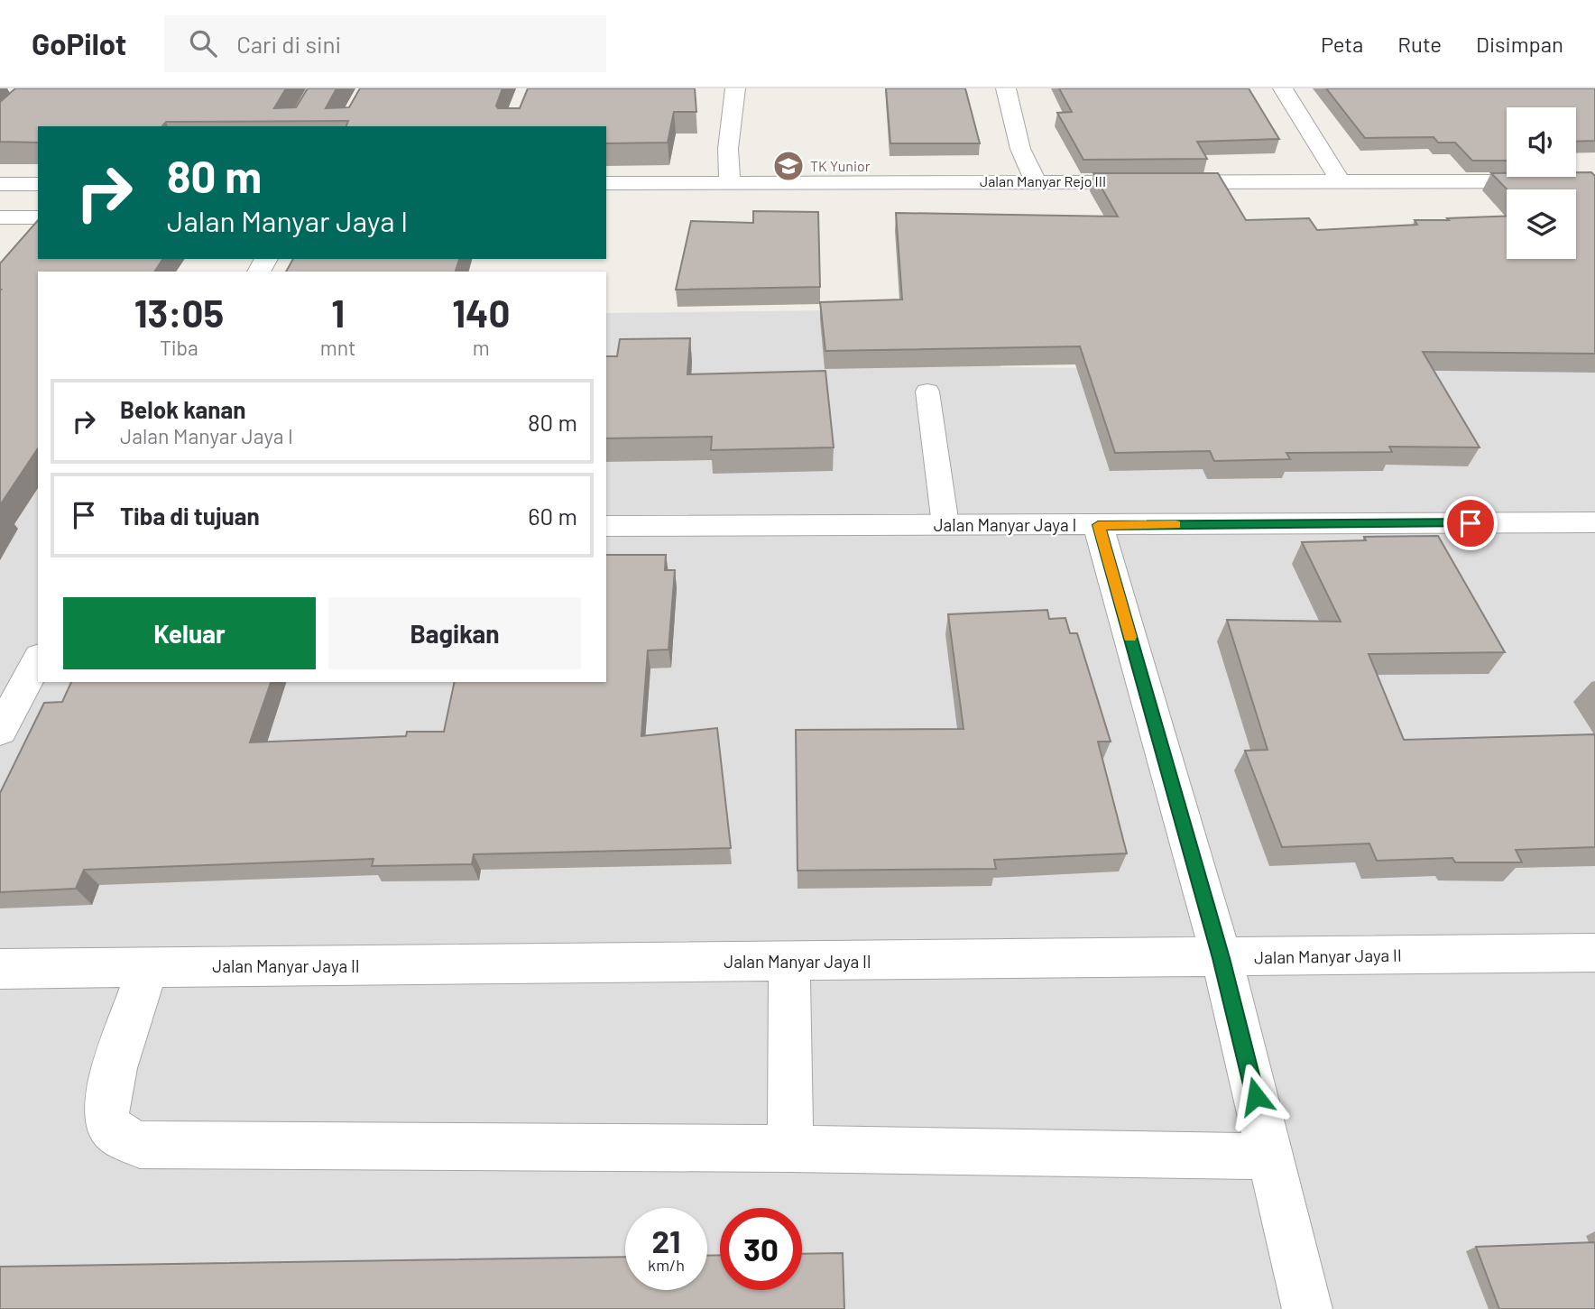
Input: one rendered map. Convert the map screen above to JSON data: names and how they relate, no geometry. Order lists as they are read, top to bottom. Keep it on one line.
{"streets":{"street":["Jalan Manyar Rejo III","Jalan Manyar Jaya I","Jalan Manyar Jaya II"]},"places":{"school or university":["TK Yunior"]},"page":{"header":"GoPilot","search":"Cari di sini","nav":["Peta","Rute","Disimpan"],"turn":["80 m","Jalan Manyar Jaya I"],"eta":["13:05","Tiba","1","mnt","140","m"],"list":[{"name":"Belok kanan","note":"Jalan Manyar Jaya I","value":"80 m"},{"name":"Tiba di tujuan","value":"60 m"}],"buttons":["Keluar","Bagikan"],"speed":"21 km/h","limit":"30"}}
